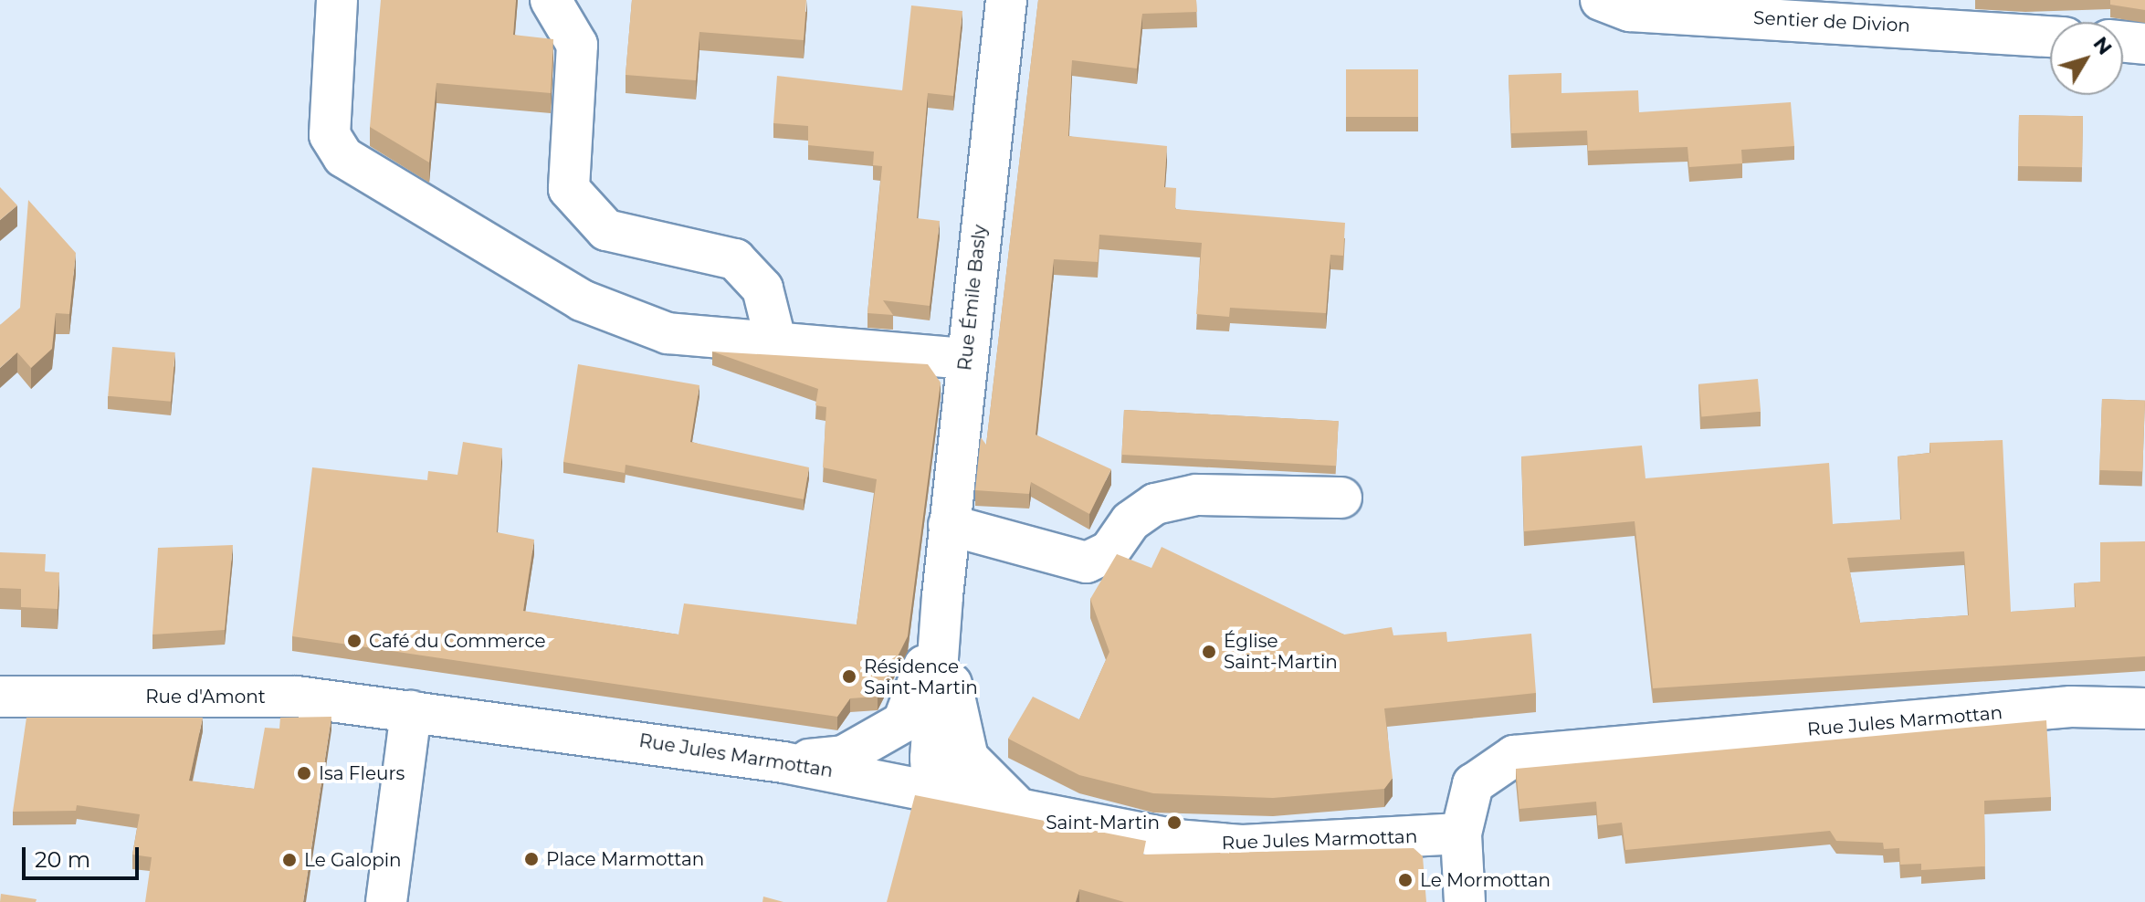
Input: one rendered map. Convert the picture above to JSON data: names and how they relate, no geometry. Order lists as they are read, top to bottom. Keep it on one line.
{"streets":{"street":["Sentier de Divion","Rue Émile Basly","Rue d'Amont","Rue Jules Marmottan"]},"crossings":[["Rue Émile Basly","Rue Jules Marmottan"],["Rue d'Amont","Rue Jules Marmottan"]],"places":["Café du Commerce","Église Saint-Martin","Résidence Saint-Martin","Isa Fleurs","Saint-Martin","Place Marmottan","Le Galopin","Le Mormottan"],"scale_bar":"20 m","north":"top right"}
